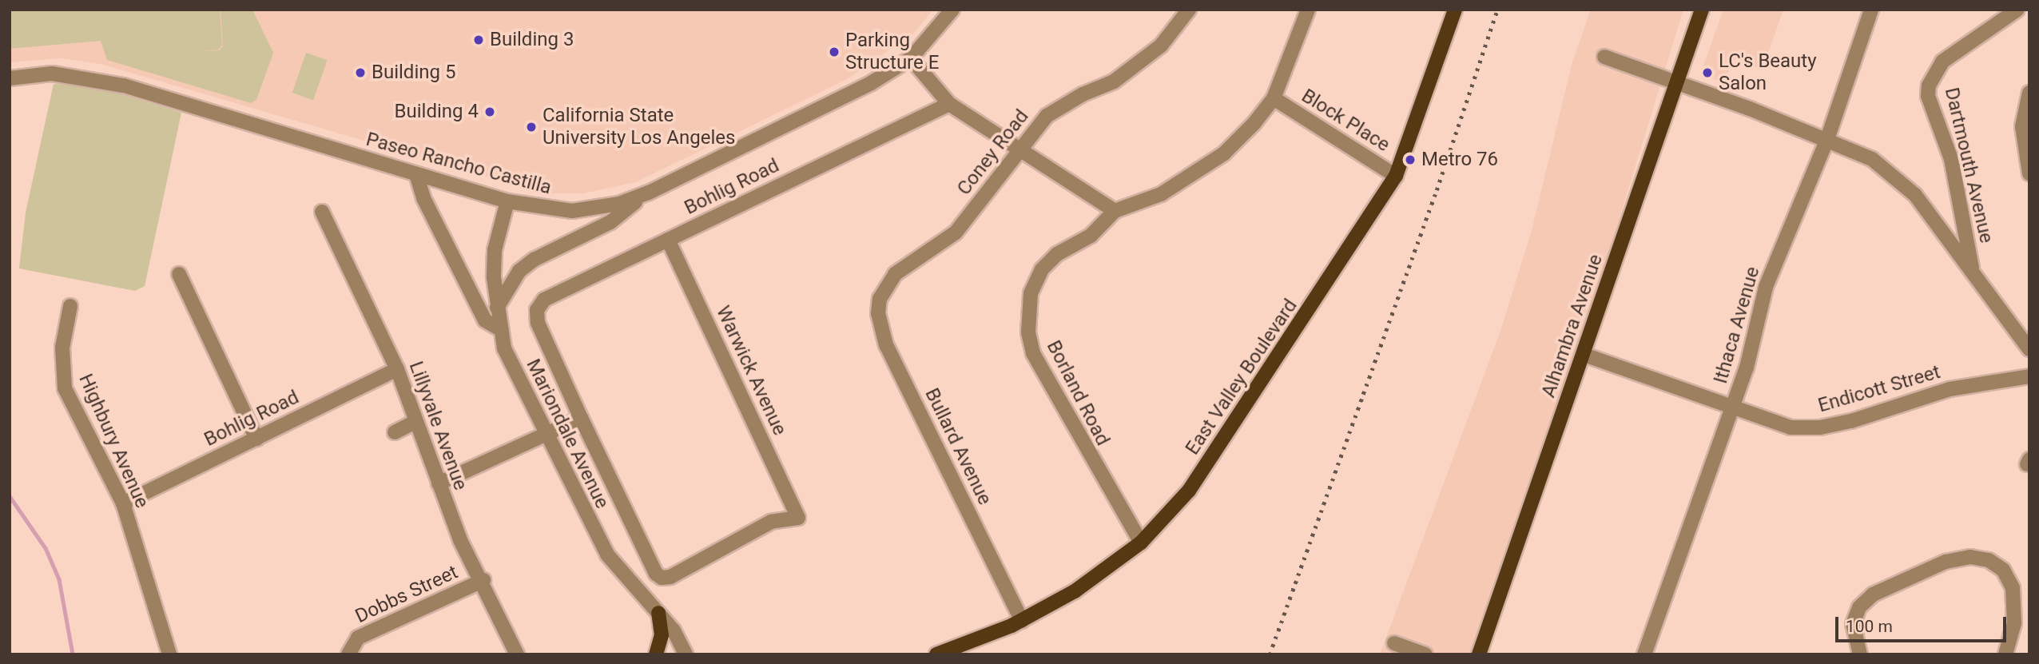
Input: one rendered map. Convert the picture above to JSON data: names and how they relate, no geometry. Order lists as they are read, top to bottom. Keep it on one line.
{"streets":{"main road":["Alhambra Avenue","East Valley Boulevard"],"street":["Block Place","Coney Road","Paseo Rancho Castilla","Dartmouth Avenue","Bohlig Road","Ithaca Avenue","Warwick Avenue","Endicott Street","Borland Road","Lillyvale Avenue","Mariondale Avenue","Highbury Avenue","Bullard Avenue","Dobbs Street"]},"crossings":[["Block Place","East Valley Boulevard"],["Block Place","Borland Road"],["Coney Road","Bullard Avenue"],["Paseo Rancho Castilla","Mariondale Avenue"],["Bohlig Road","Warwick Avenue"],["Bohlig Road","Lillyvale Avenue"],["Bohlig Road","Mariondale Avenue"],["Bohlig Road","Highbury Avenue"],["Ithaca Avenue","Endicott Street"],["Alhambra Avenue","Endicott Street"],["Warwick Avenue","Mariondale Avenue"],["East Valley Boulevard","Borland Road"],["East Valley Boulevard","Bullard Avenue"],["Lillyvale Avenue","Dobbs Street"]],"places":["Building 3","Parking Structure E","Building 5","LC's Beauty Salon","Building 4","California State University Los Angeles","Metro 76"],"scale_bar":"100 m"}
